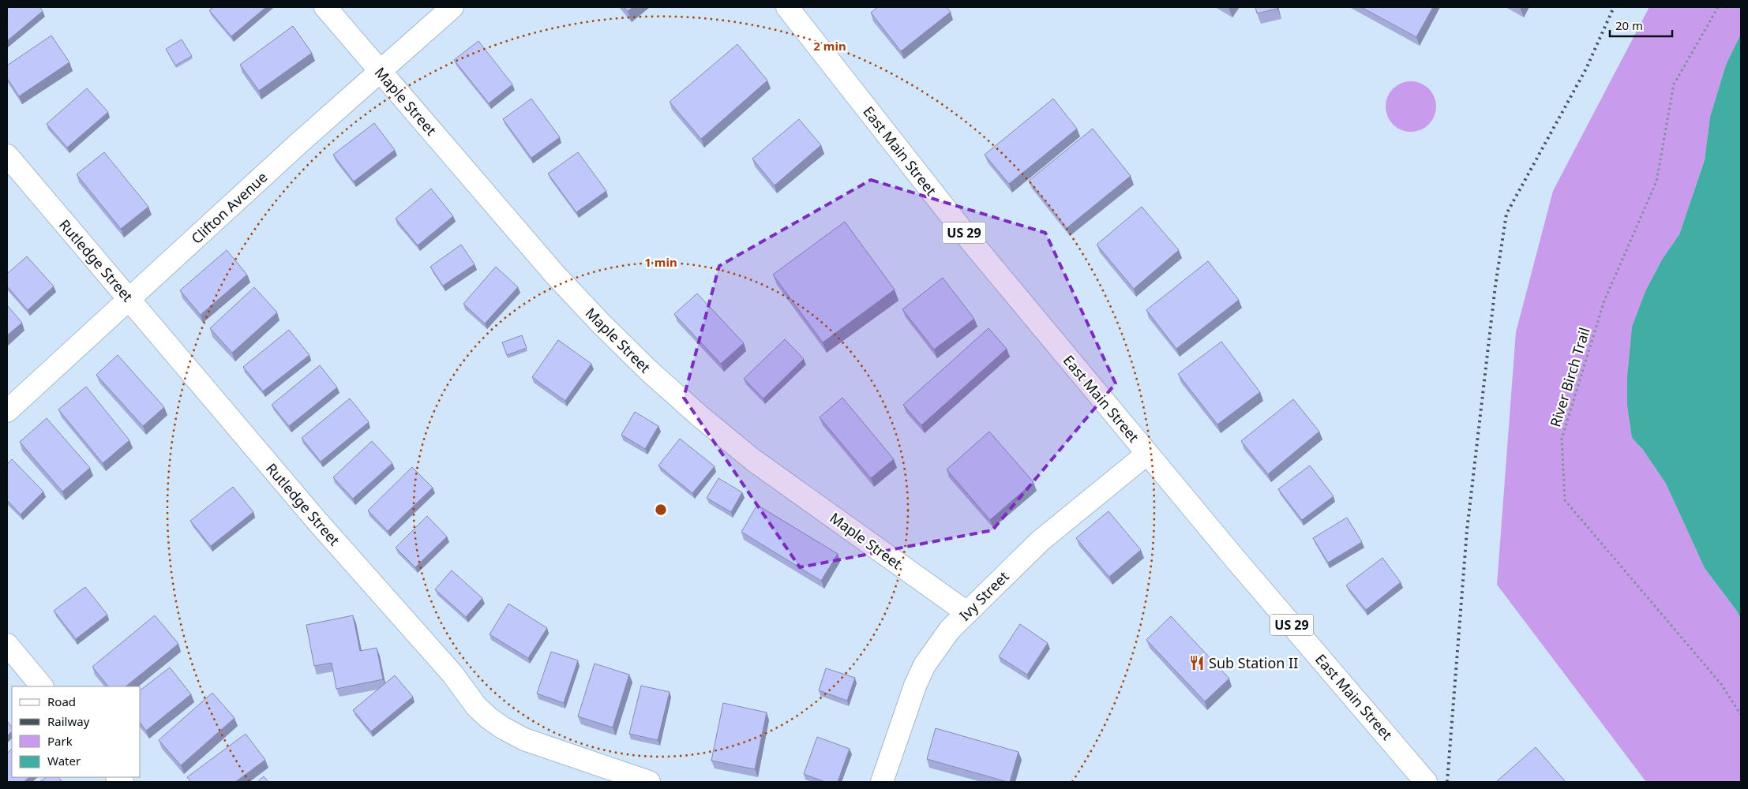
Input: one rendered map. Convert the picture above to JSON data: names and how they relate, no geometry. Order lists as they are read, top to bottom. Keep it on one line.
{"streets":{"street":["Maple Street","East Main Street","Clifton Avenue","US 29","Rutledge Street","Ivy Street"],"path":["River Birch Trail"]},"crossings":[["Maple Street","Clifton Avenue"],["Maple Street","Ivy Street"],["East Main Street","Ivy Street"],["Clifton Avenue","Rutledge Street"]],"places":{"restaurant":["Sub Station II"]},"legend":["Road","Railway","Park","Water"],"scale_bar":"20 m","rings":["2 min","1 min"]}
